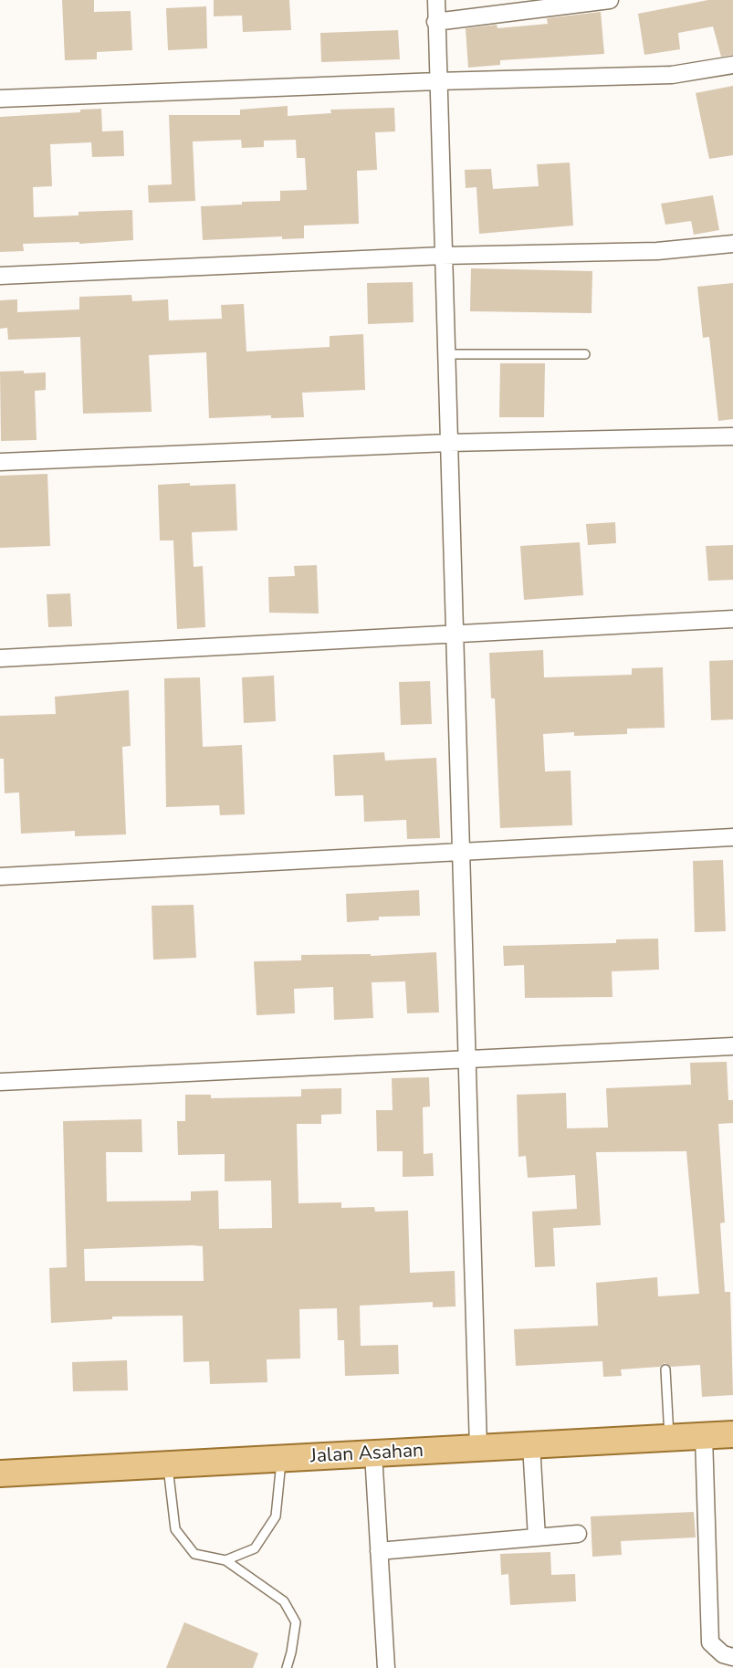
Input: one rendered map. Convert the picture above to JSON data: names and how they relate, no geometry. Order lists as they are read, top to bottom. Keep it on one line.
{"streets":{"main road":["Jalan Asahan"]}}
